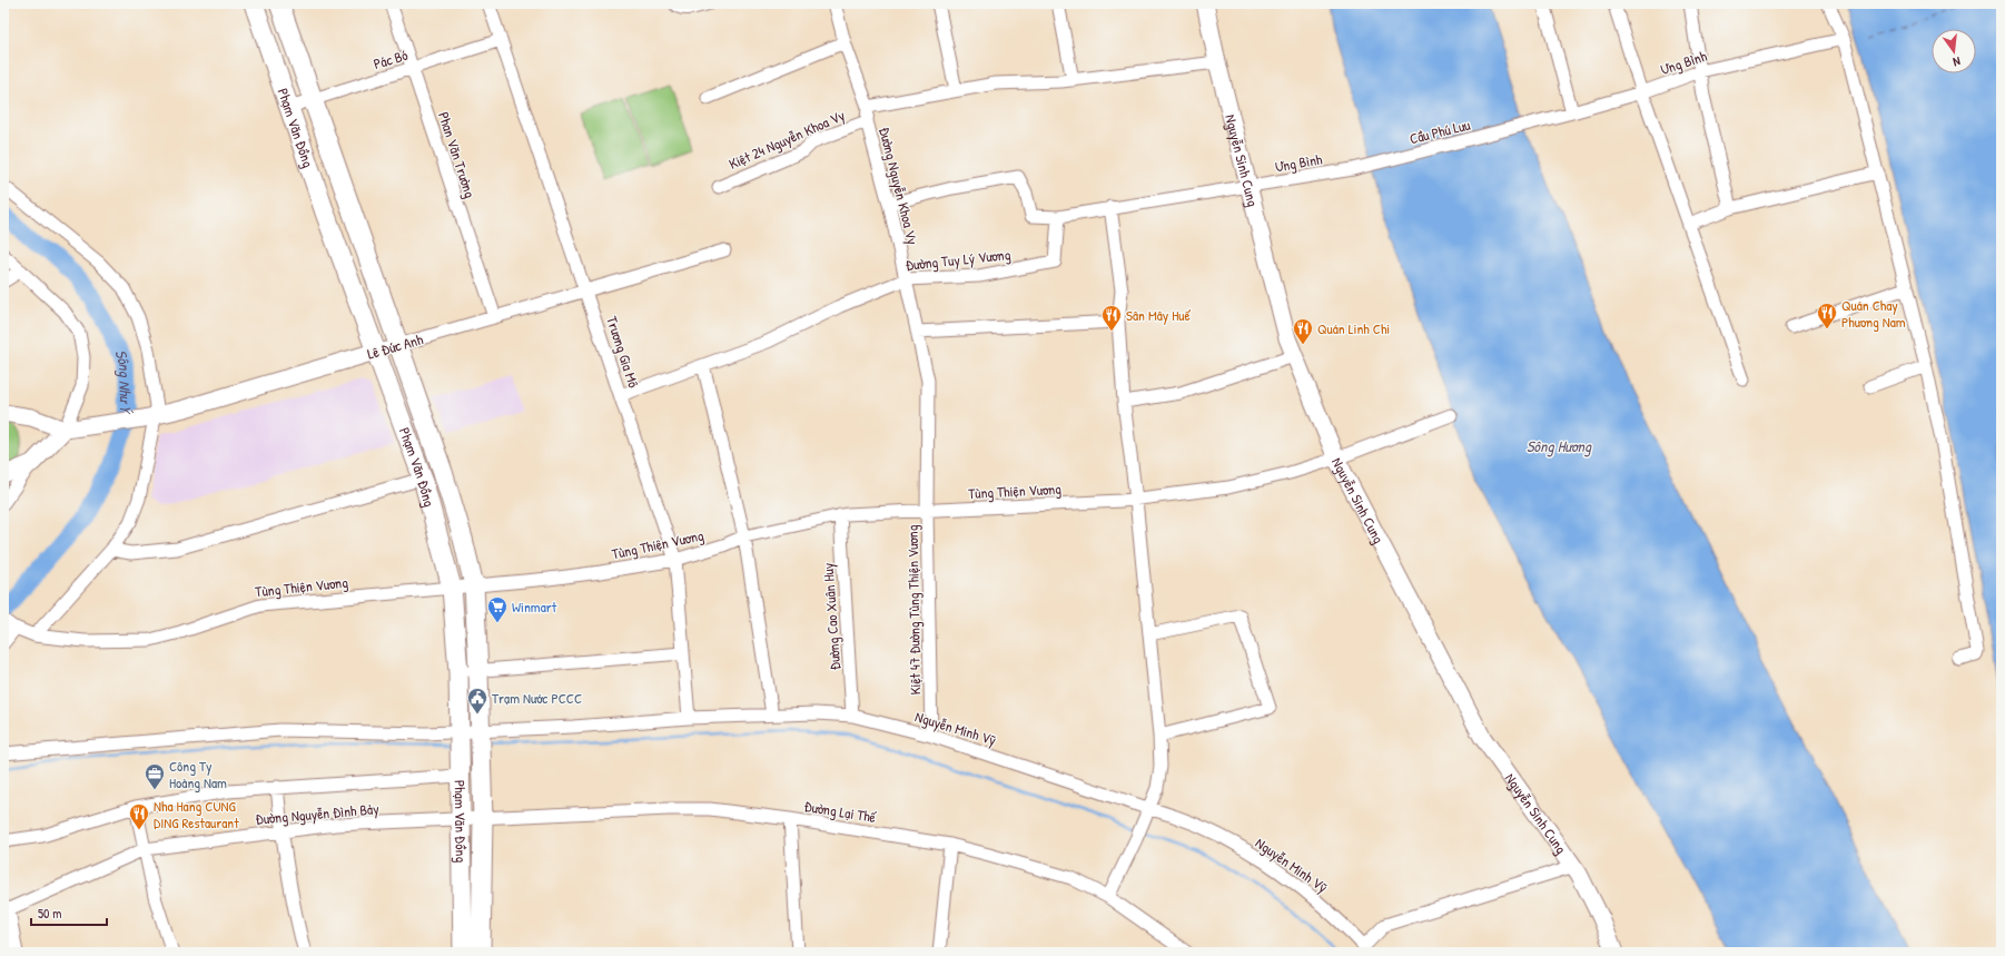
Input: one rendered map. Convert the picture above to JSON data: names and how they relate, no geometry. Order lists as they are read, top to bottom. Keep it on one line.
{"streets":{"main road":["Phạm Văn Đồng","Nguyễn Sinh Cung","Lê Đức Anh"],"street":["Pác Bó","Ưng Bình","Cầu Phú Lưu","Kiệt 24 Nguyễn Khoa Vy","Phan Văn Trường","Đường Nguyễn Khoa Vy","Đường Tuy Lý Vương","Trương Gia Mô","Tùng Thiện Vương","Kiệt 47 Đường Tùng Thiện Vương","Đường Cao Xuân Huy","Nguyễn Minh Vỹ","Đường Lại Thế","Đường Nguyễn Đình Bảy"]},"crossings":[["Pác Bó","Phạm Văn Đồng"],["Pác Bó","Phan Văn Trường"],["Pác Bó","Trương Gia Mô"],["Ưng Bình","Cầu Phú Lưu"],["Ưng Bình","Nguyễn Sinh Cung"],["Phạm Văn Đồng","Lê Đức Anh"],["Phạm Văn Đồng","Tùng Thiện Vương"],["Phạm Văn Đồng","Nguyễn Minh Vỹ"],["Phạm Văn Đồng","Đường Lại Thế"],["Phạm Văn Đồng","Đường Nguyễn Đình Bảy"],["Kiệt 24 Nguyễn Khoa Vy","Đường Nguyễn Khoa Vy"],["Phan Văn Trường","Lê Đức Anh"],["Nguyễn Sinh Cung","Tùng Thiện Vương"],["Nguyễn Sinh Cung","Nguyễn Minh Vỹ"],["Đường Nguyễn Khoa Vy","Đường Tuy Lý Vương"],["Đường Nguyễn Khoa Vy","Tùng Thiện Vương"],["Đường Nguyễn Khoa Vy","Kiệt 47 Đường Tùng Thiện Vương"],["Đường Tuy Lý Vương","Trương Gia Mô"],["Lê Đức Anh","Trương Gia Mô"],["Trương Gia Mô","Tùng Thiện Vương"],["Trương Gia Mô","Nguyễn Minh Vỹ"],["Tùng Thiện Vương","Kiệt 47 Đường Tùng Thiện Vương"],["Tùng Thiện Vương","Đường Cao Xuân Huy"],["Kiệt 47 Đường Tùng Thiện Vương","Nguyễn Minh Vỹ"],["Đường Cao Xuân Huy","Nguyễn Minh Vỹ"],["Đường Lại Thế","Đường Nguyễn Đình Bảy"]],"water":["Sông Như Ý","Sông Hương"],"places":{"restaurant":["Quán Chay Phương Nam","Sân Mây Huế","Quán Linh Chi","Nha Hang CUNG DING Restaurant"],"supermarket":["Winmart"],"public building":["Trạm Nước PCCC"],"office":["Công Ty Hoàng Nam"]},"scale_bar":"50 m","north":"bottom"}
